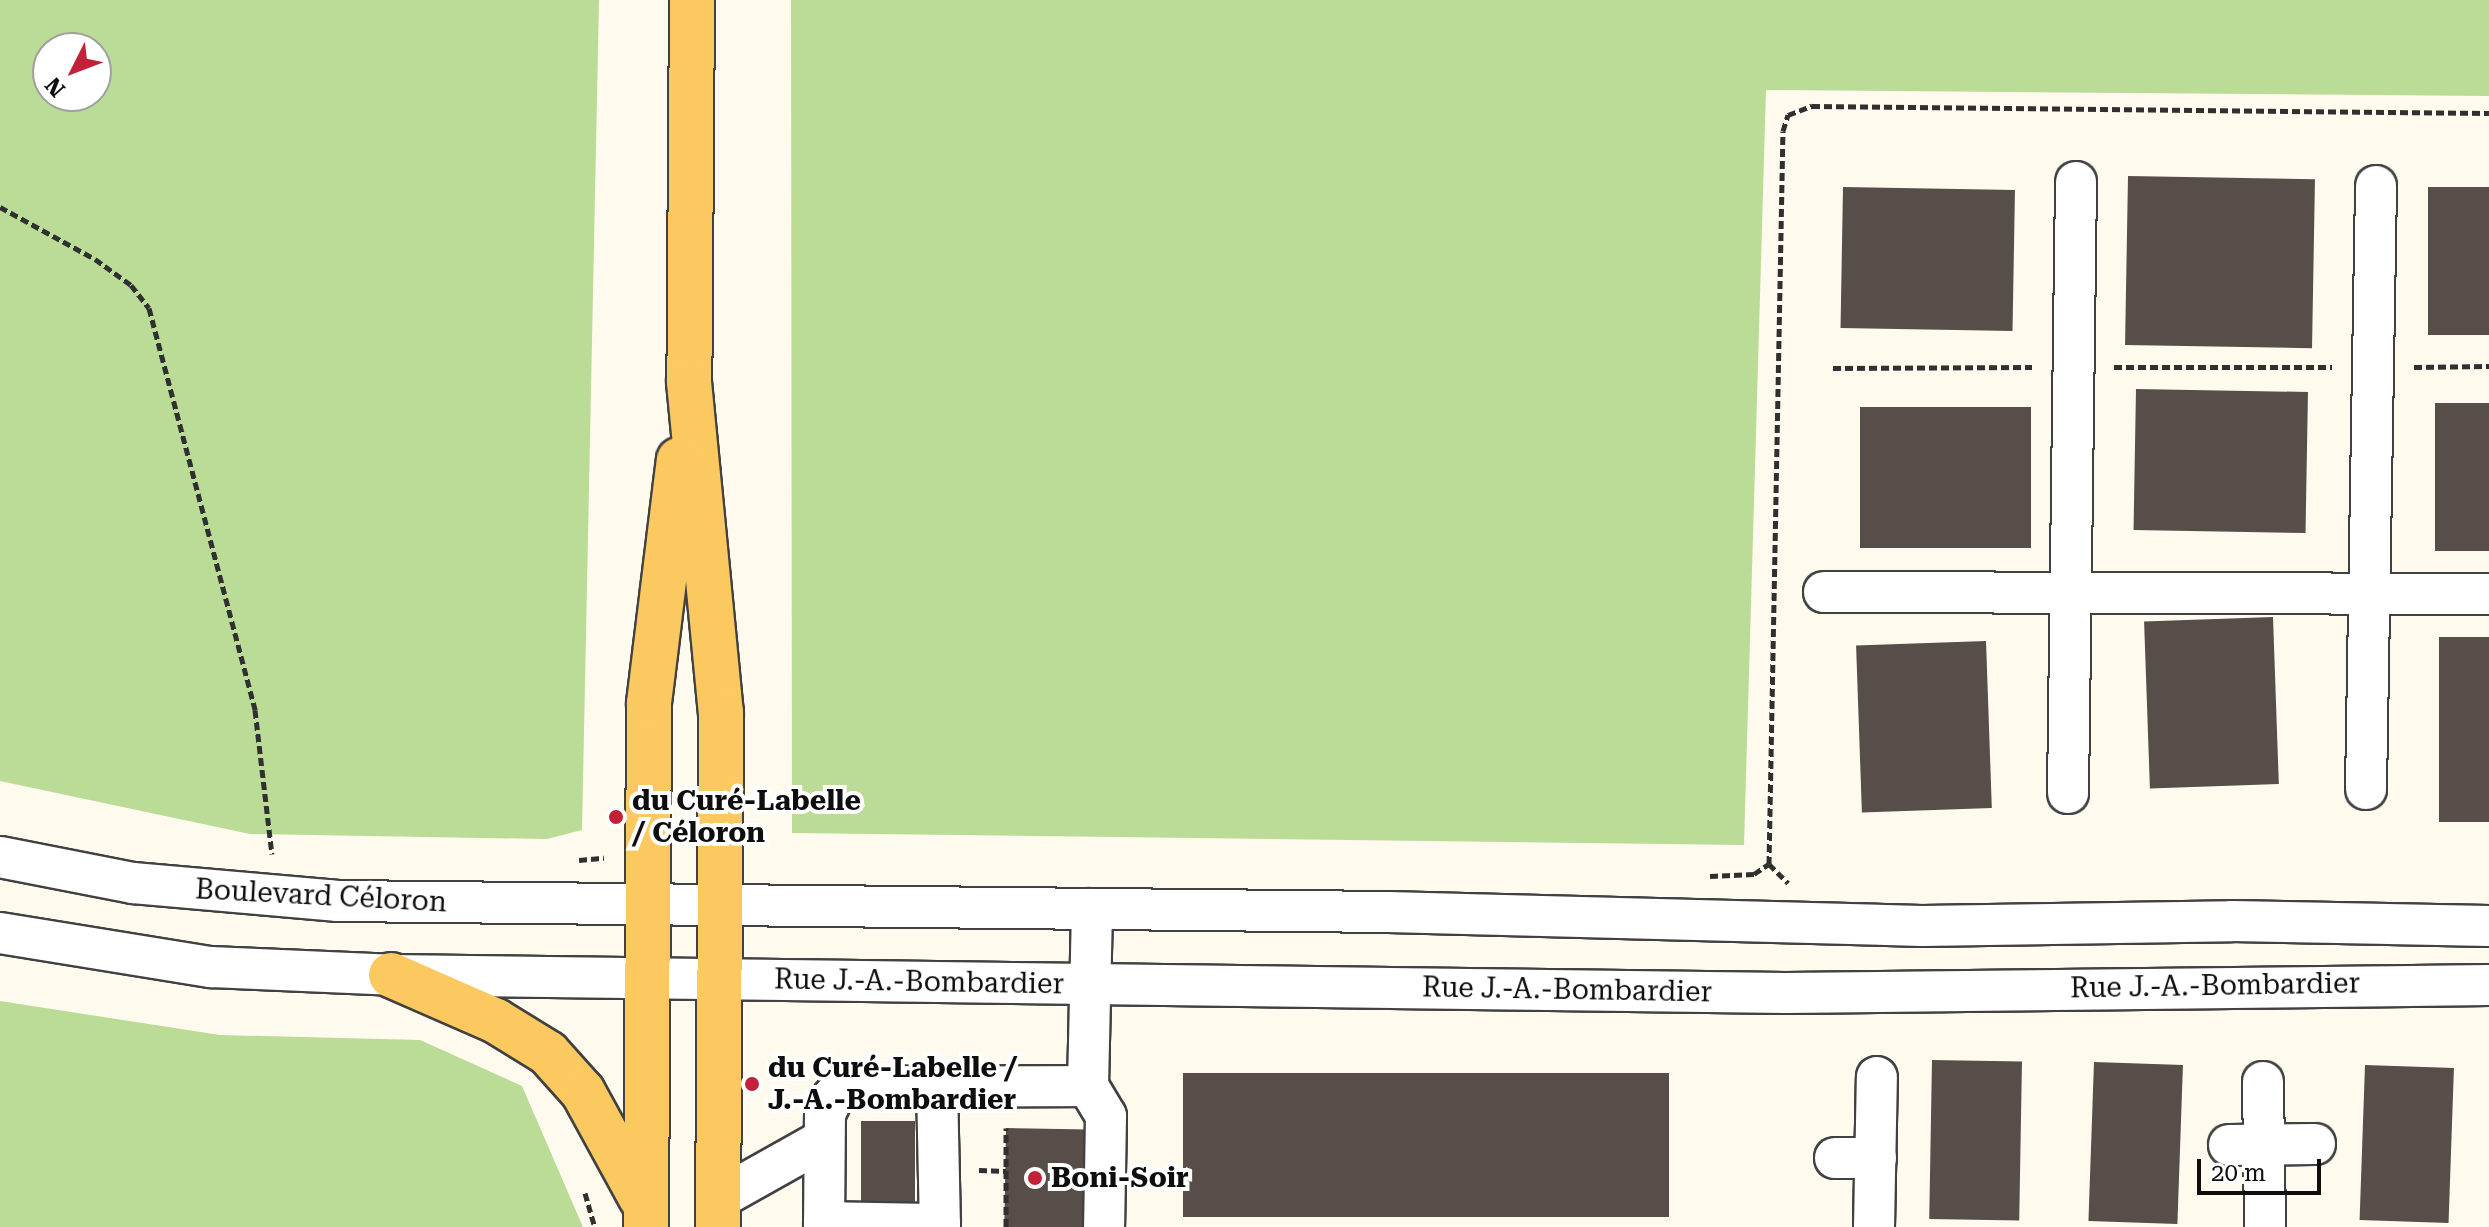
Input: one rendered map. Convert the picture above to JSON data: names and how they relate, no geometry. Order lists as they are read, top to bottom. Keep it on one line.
{"streets":{"street":["Boulevard Céloron","Rue J.-A.-Bombardier"]},"places":["du Curé-Labelle / Céloron","du Curé-Labelle / J.-A.-Bombardier","Boni-Soir"],"scale_bar":"20 m","north":"bottom left"}
